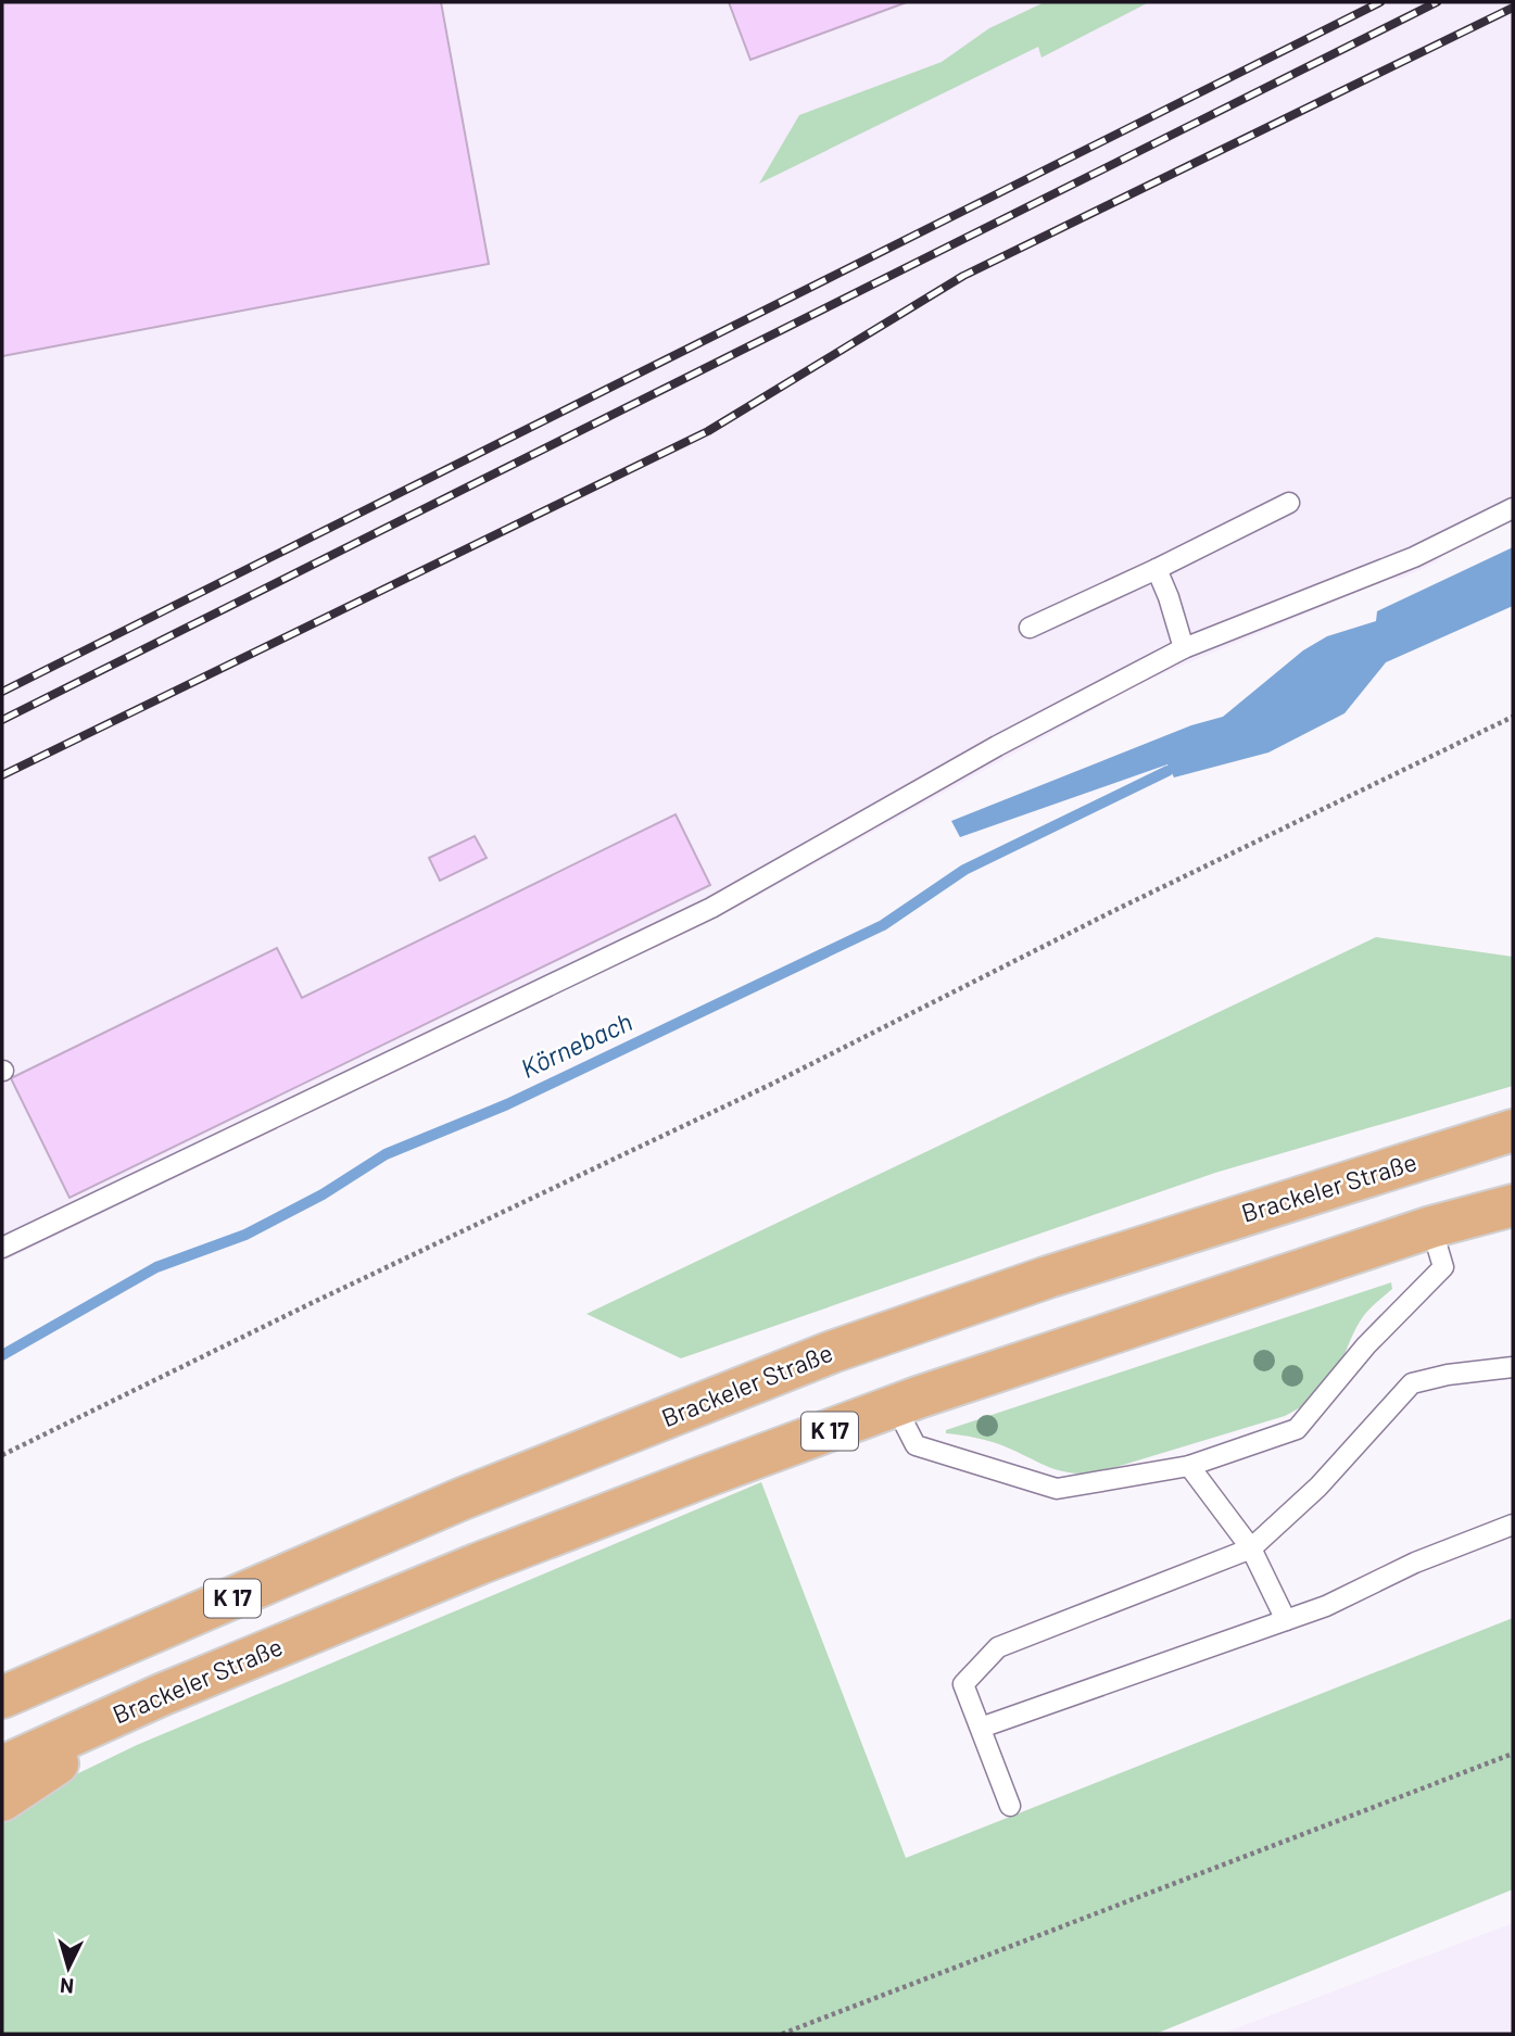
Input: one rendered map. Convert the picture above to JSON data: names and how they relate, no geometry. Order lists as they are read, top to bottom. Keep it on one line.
{"streets":{"highway":["Brackeler Straße","K 17"]},"water":["Körnebach"],"north":"bottom"}
